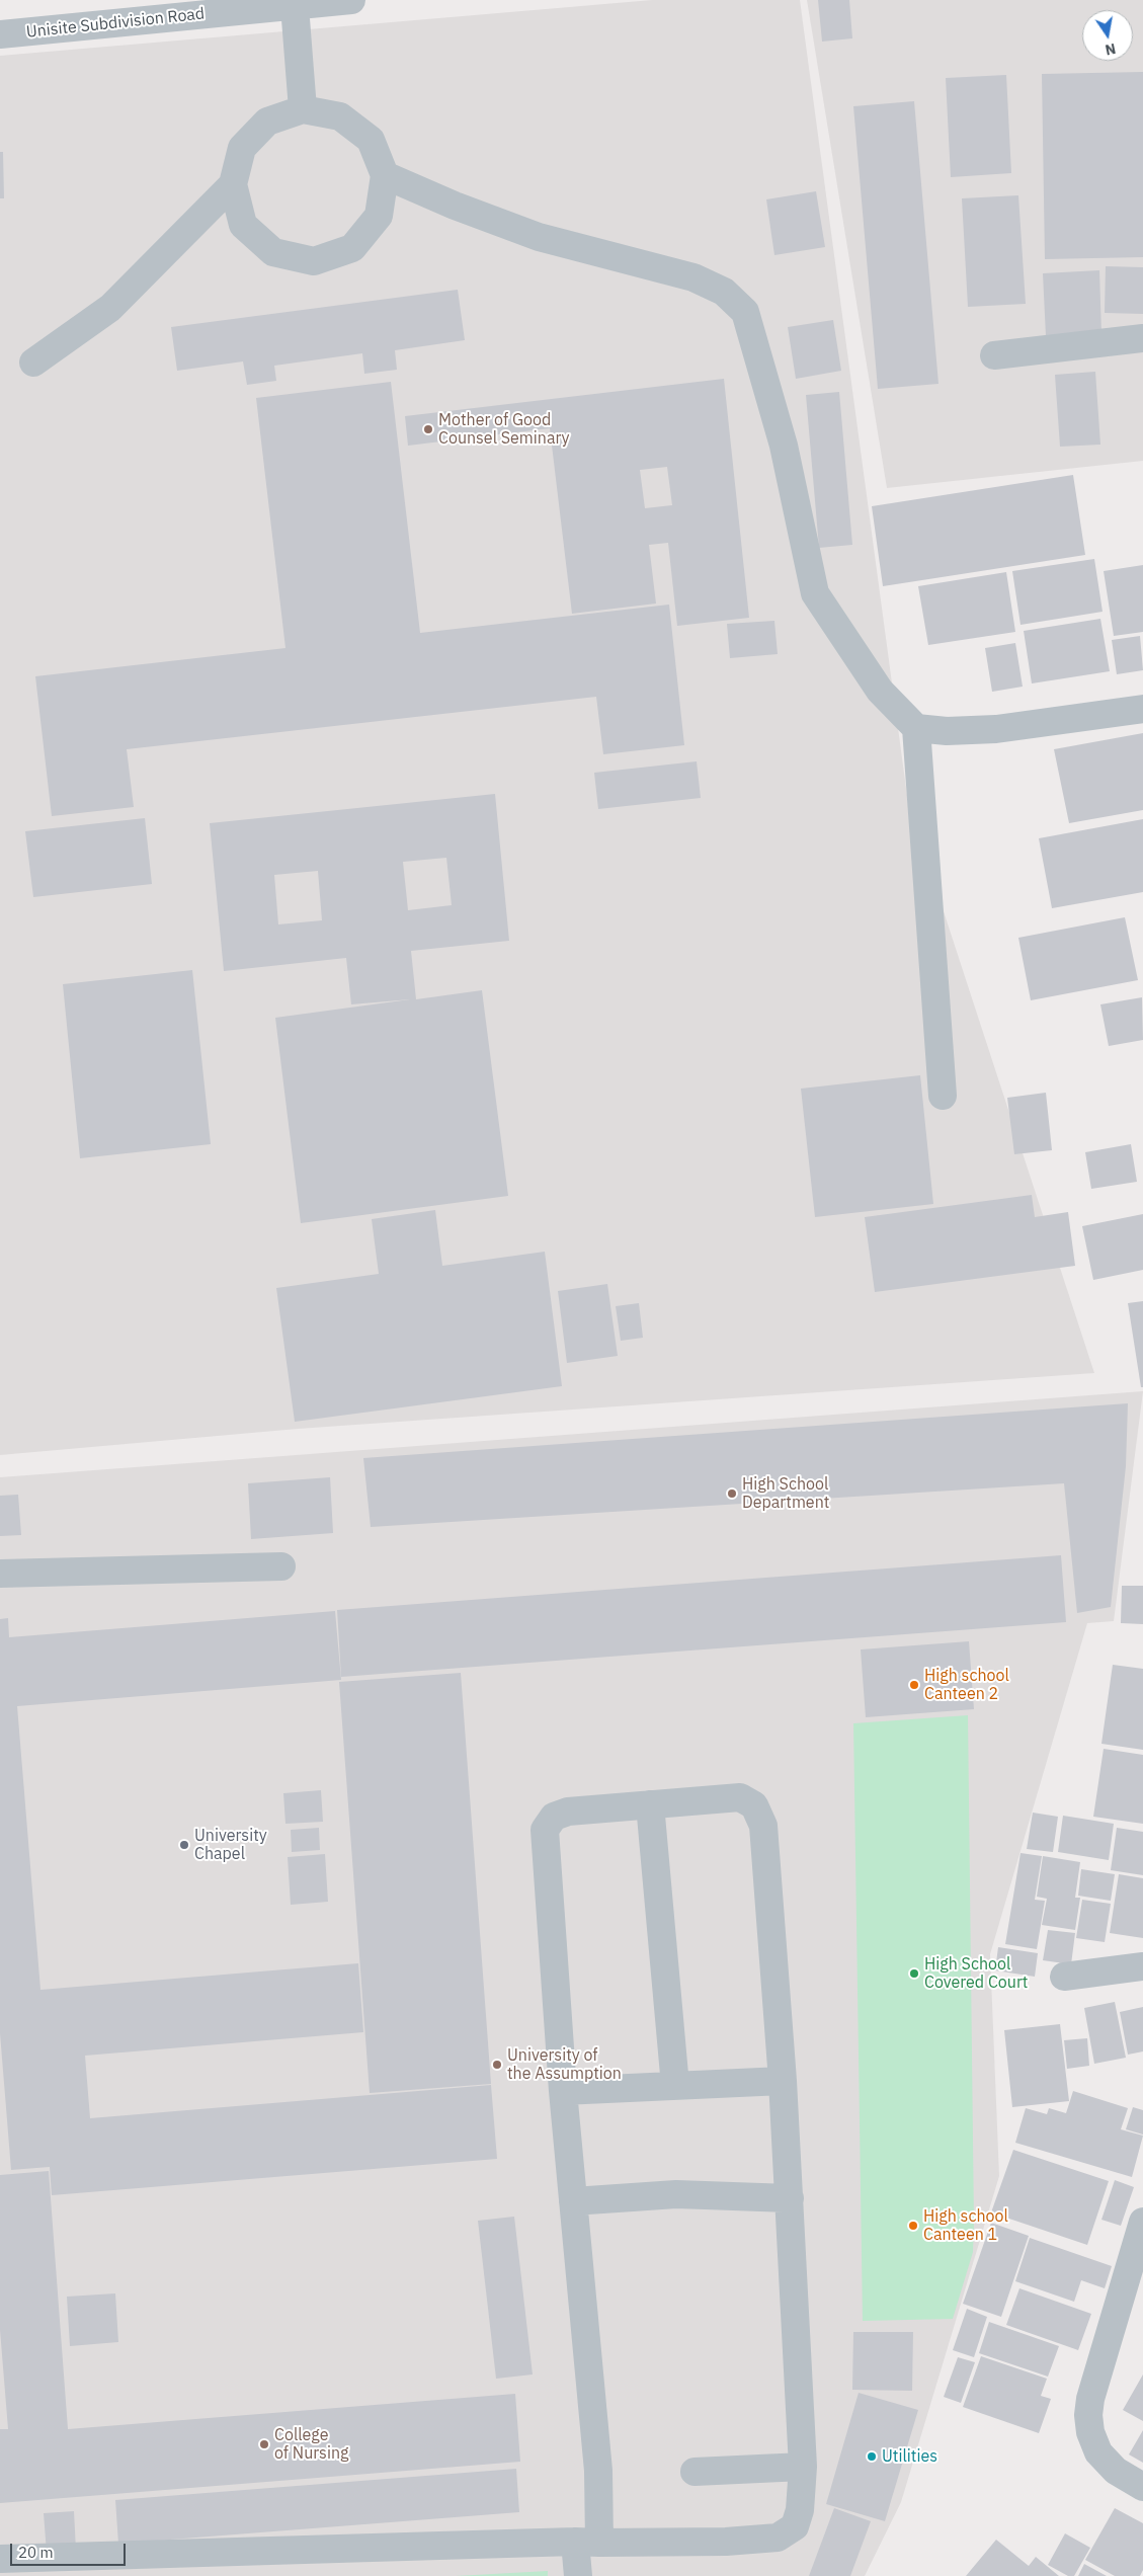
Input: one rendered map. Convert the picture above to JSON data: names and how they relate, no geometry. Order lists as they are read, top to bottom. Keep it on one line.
{"streets":{"street":["Unisite Subdivision Road"]},"places":["Mother of Good Counsel Seminary","High School Department","High school Canteen 2","University Chapel","High School Covered Court","University of the Assumption","High school Canteen 1","College of Nursing","Utilities"],"scale_bar":"20 m","north":"bottom"}
